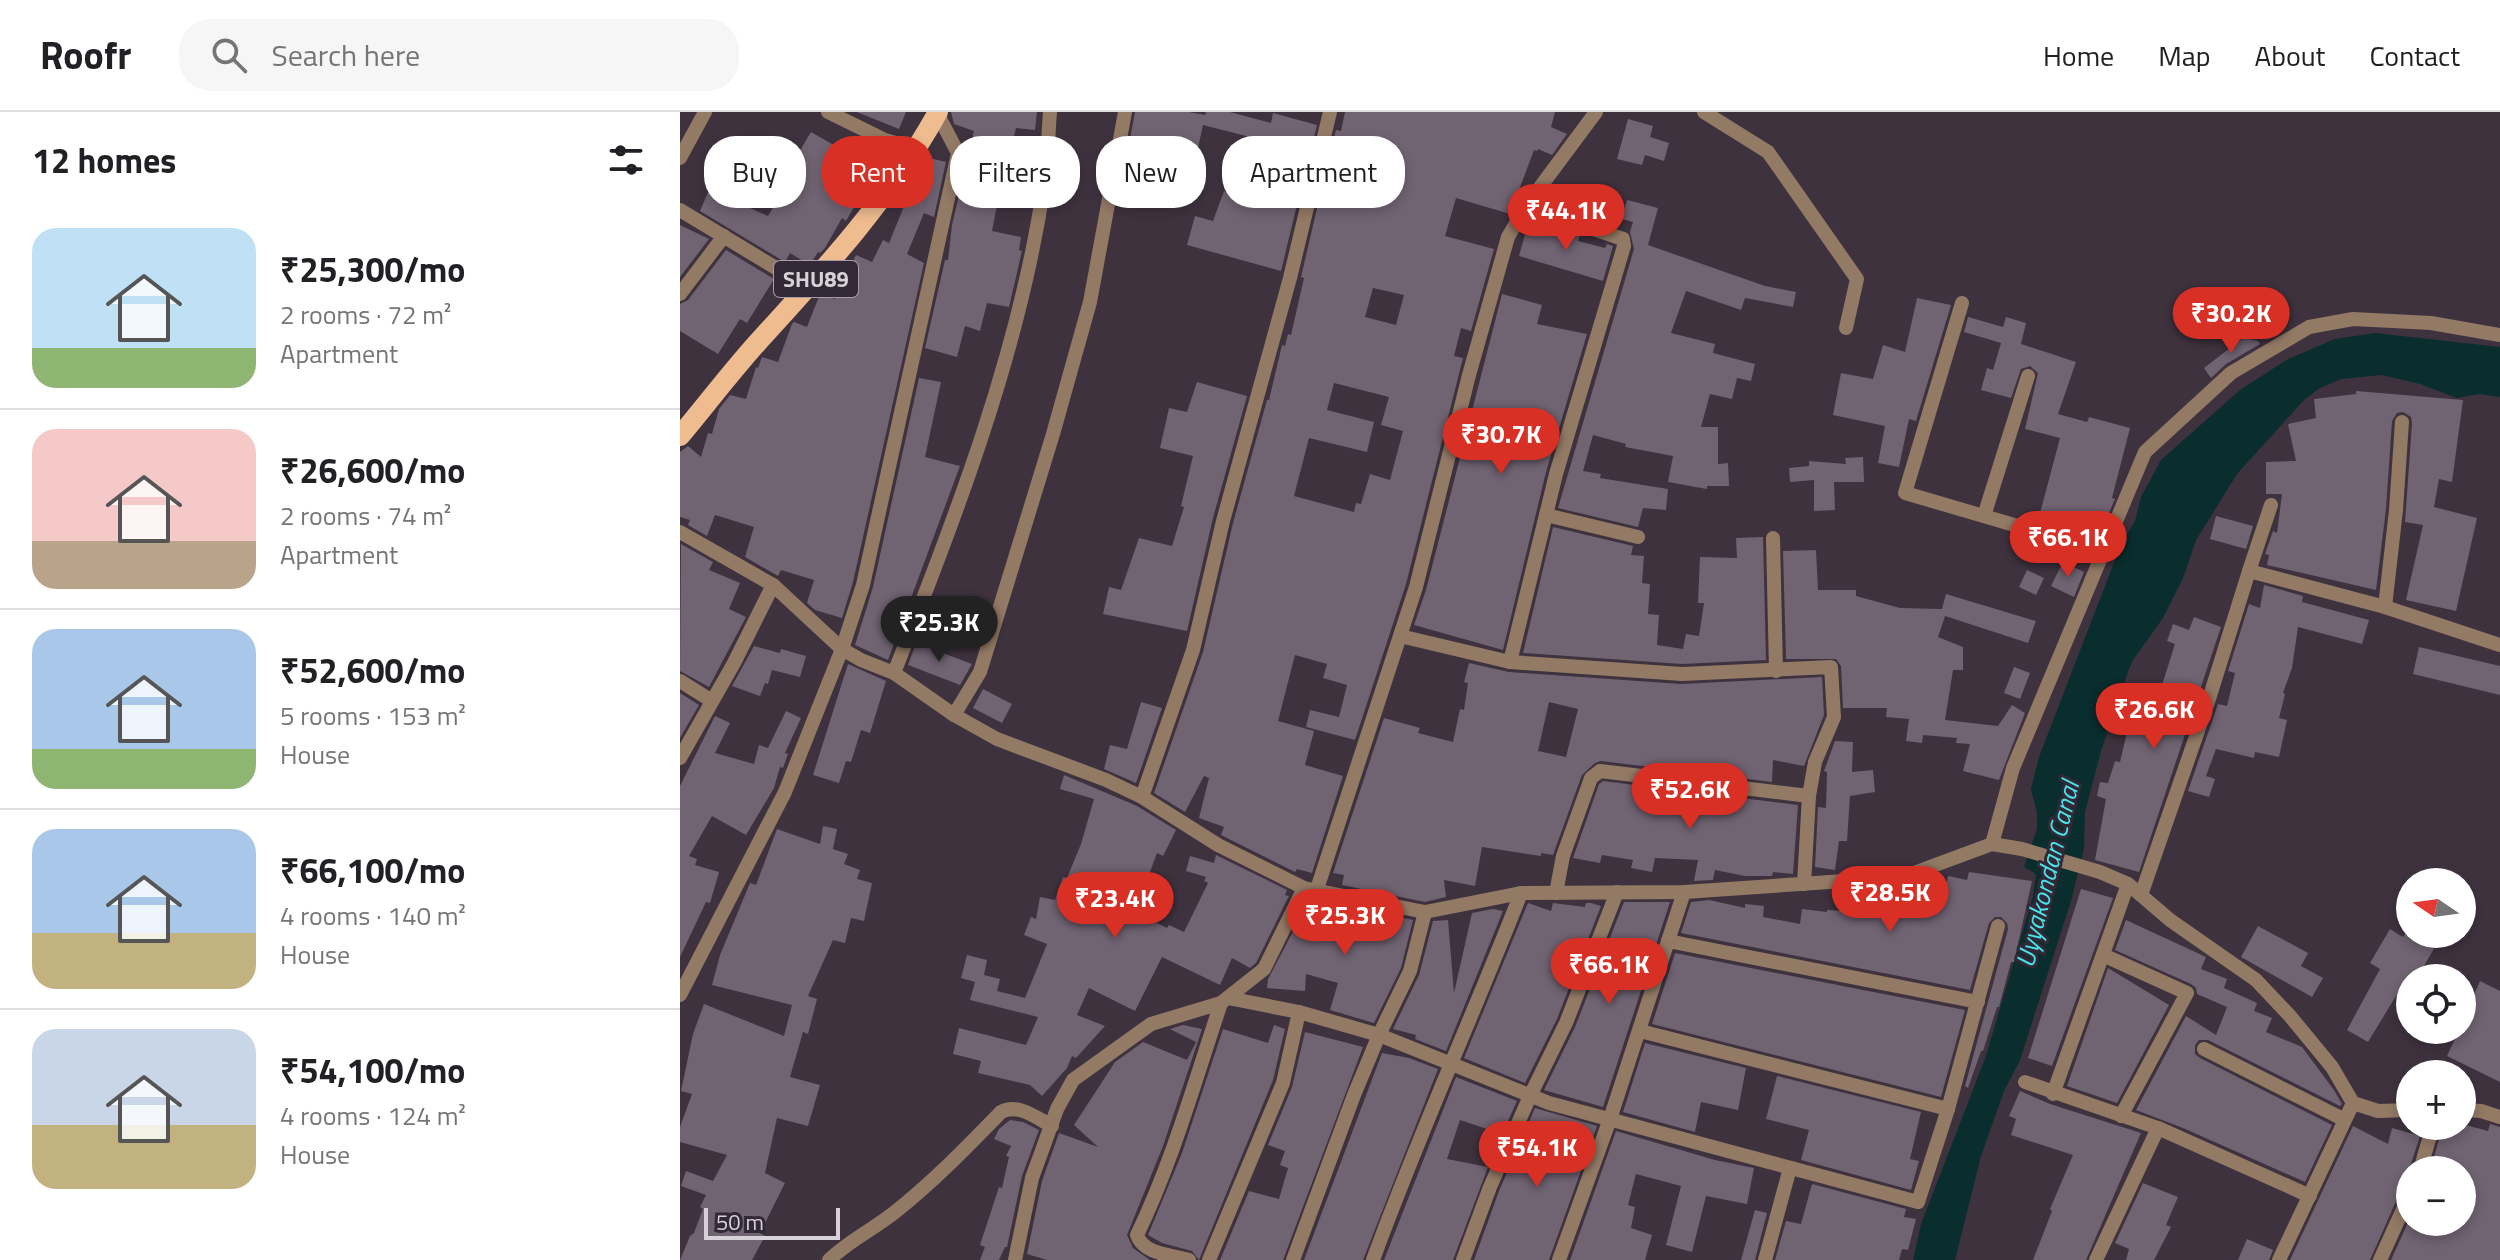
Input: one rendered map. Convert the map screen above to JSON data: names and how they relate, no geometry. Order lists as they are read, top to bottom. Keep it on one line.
{"streets":{"main road":["SHU89"]},"water":["Uyyakondan Canal"],"scale_bar":"50 m","north":"left","page":{"header":"Roofr","search":"Search here","nav":["Home","Map","About","Contact"],"heading":"12 homes","chip":["Buy","Rent","Filters","New","Apartment"],"price":["₹44.1K","₹30.2K","₹30.7K","₹66.1K","₹25.3K","₹26.6K","₹52.6K","₹28.5K","₹23.4K","₹25.3K","₹66.1K","₹54.1K"],"list":[{"name":"₹25,300/mo","note":"2 rooms · 72 m² · Apartment"},{"name":"₹26,600/mo","note":"2 rooms · 74 m² · Apartment"},{"name":"₹52,600/mo","note":"5 rooms · 153 m² · House"},{"name":"₹66,100/mo","note":"4 rooms · 140 m² · House"},{"name":"₹54,100/mo","note":"4 rooms · 124 m² · House"}],"map_buttons":["+","−"],"scale":"50 m"}}
